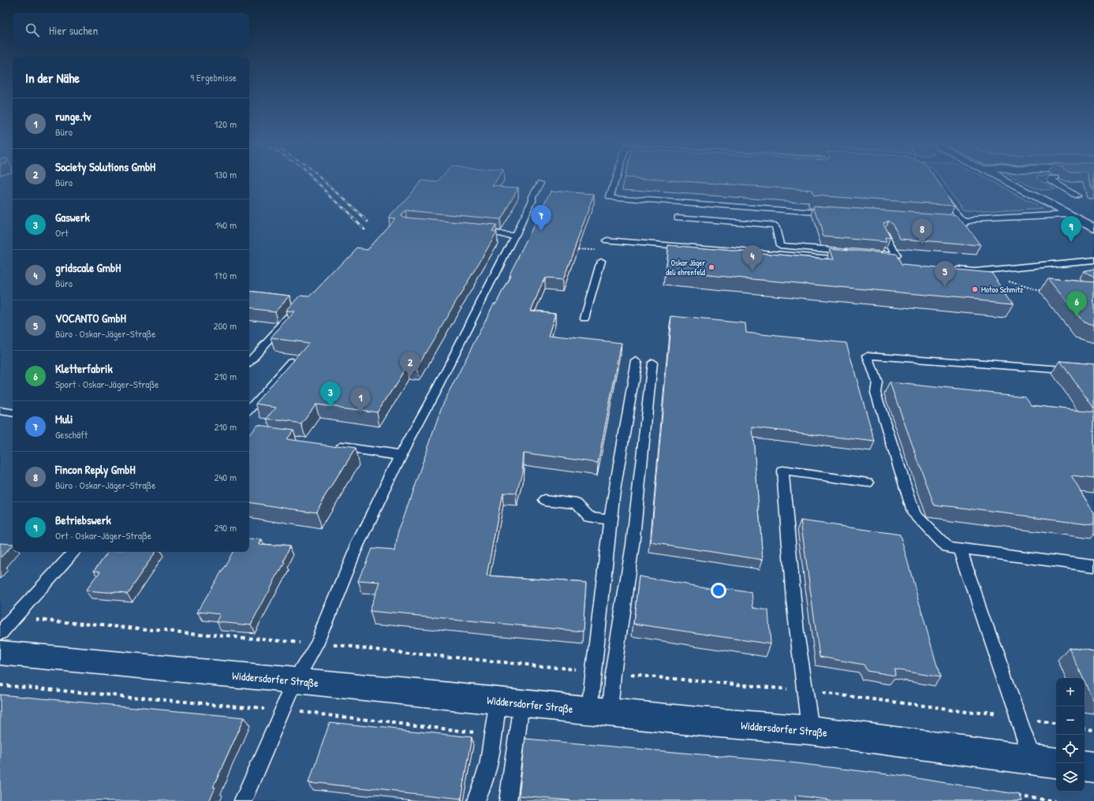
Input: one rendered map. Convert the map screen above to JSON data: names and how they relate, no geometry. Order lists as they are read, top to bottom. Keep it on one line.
{"streets":{"main road":["Widdersdorfer Straße"]},"places":["Oskar Jäger deli ehrenfeld","Motoo Schmitz"],"page":{"search":"Hier suchen","heading":["In der Nähe","9 Ergebnisse"],"list":[{"mark":"1","name":"runge.tv","note":"Büro","value":"120 m"},{"mark":"2","name":"Society Solutions GmbH","note":"Büro","value":"130 m"},{"mark":"3","name":"Gaswerk","note":"Ort","value":"140 m"},{"mark":"4","name":"gridscale GmbH","note":"Büro","value":"170 m"},{"mark":"5","name":"VOCANTO GmbH","note":"Büro · Oskar-Jäger-Straße","value":"200 m"},{"mark":"6","name":"Kletterfabrik","note":"Sport · Oskar-Jäger-Straße","value":"210 m"},{"mark":"7","name":"Muli","note":"Geschäft","value":"210 m"},{"mark":"8","name":"Fincon Reply GmbH","note":"Büro · Oskar-Jäger-Straße","value":"240 m"},{"mark":"9","name":"Betriebswerk","note":"Ort · Oskar-Jäger-Straße","value":"290 m"}],"pins":["7","9","8","4","5","6","2","3","1"],"map_buttons":["+","−"]}}
